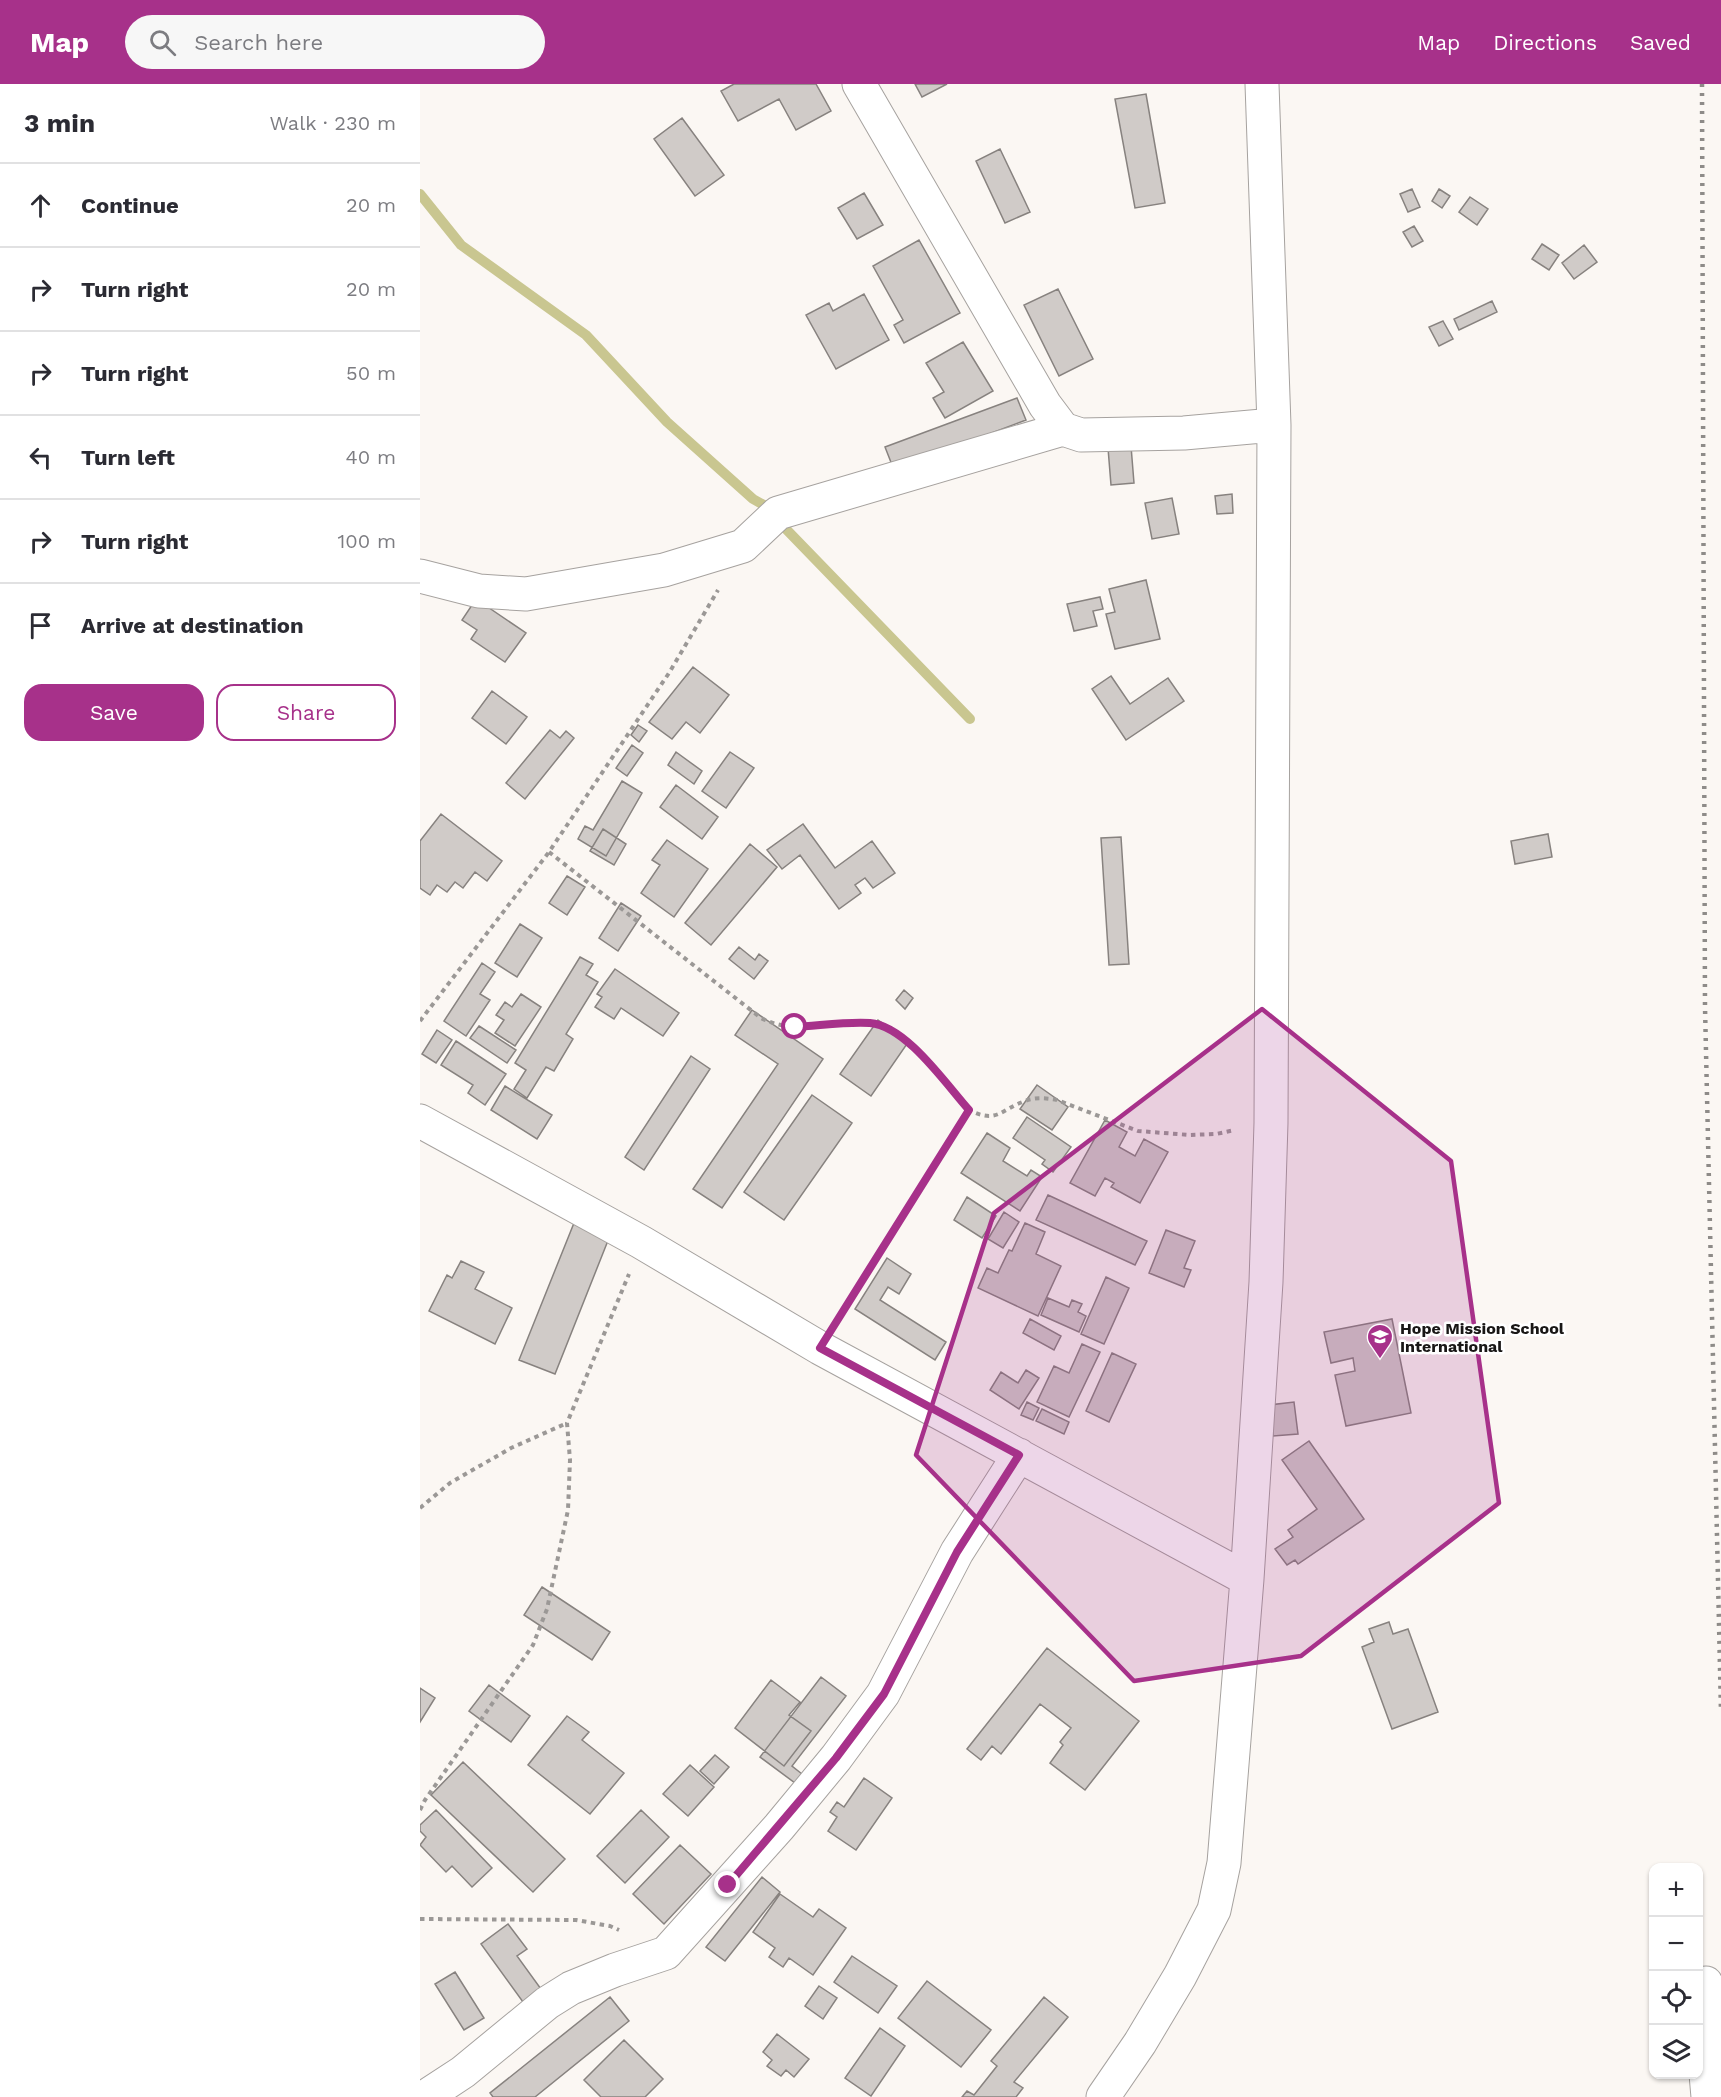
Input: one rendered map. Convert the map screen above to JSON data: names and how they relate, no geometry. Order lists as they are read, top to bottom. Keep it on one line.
{"places":{"school or university":["Hope Mission School International"]},"page":{"header":"Map","search":"Search here","nav":["Map","Directions","Saved"],"heading":["3 min","Walk · 230 m"],"list":[["Continue","20 m"],["Turn right","20 m"],["Turn right","50 m"],["Turn left","40 m"],["Turn right","100 m"],"Arrive at destination"],"buttons":["Save","Share"],"map_buttons":["+","−"]}}
